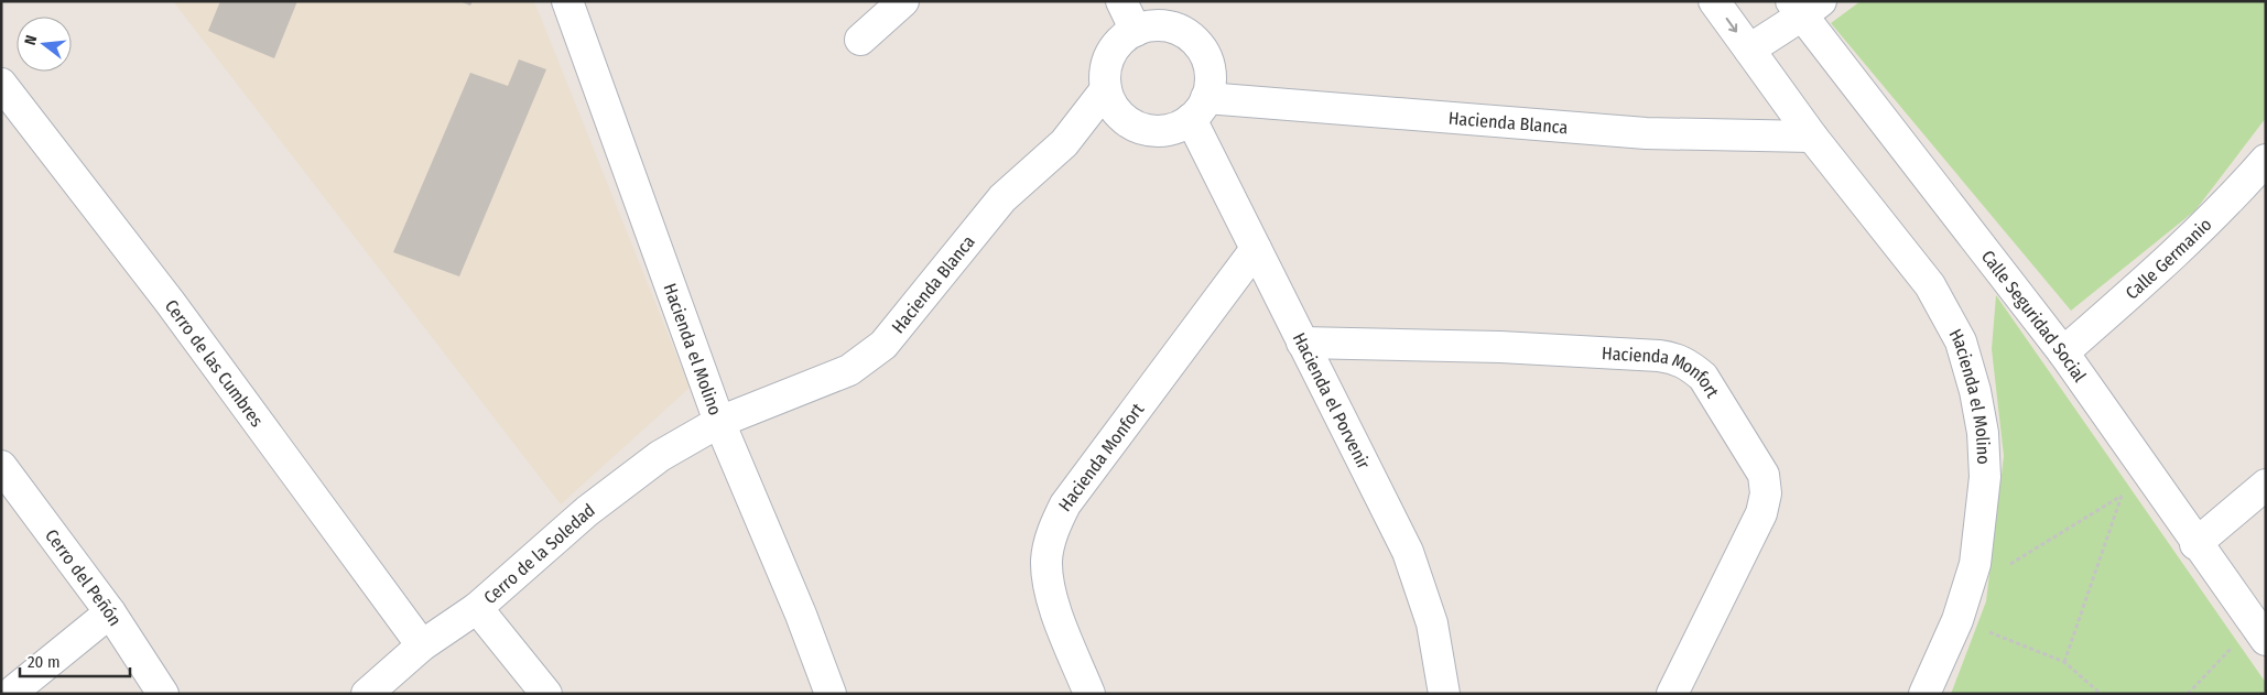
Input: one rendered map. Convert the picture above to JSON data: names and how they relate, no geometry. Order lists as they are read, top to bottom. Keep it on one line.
{"streets":{"street":["Hacienda Blanca","Calle Germanio","Calle Seguridad Social","Hacienda el Molino","Cerro de las Cumbres","Hacienda Monfort","Hacienda el Porvenir","Cerro de la Soledad","Cerro del Peñón"]},"crossings":[["Hacienda Blanca","Hacienda el Molino"],["Hacienda Blanca","Hacienda el Porvenir"],["Hacienda Blanca","Cerro de la Soledad"],["Calle Germanio","Calle Seguridad Social"],["Hacienda el Molino","Cerro de la Soledad"],["Cerro de las Cumbres","Cerro de la Soledad"],["Hacienda Monfort","Hacienda el Porvenir"]],"scale_bar":"20 m","north":"left"}
